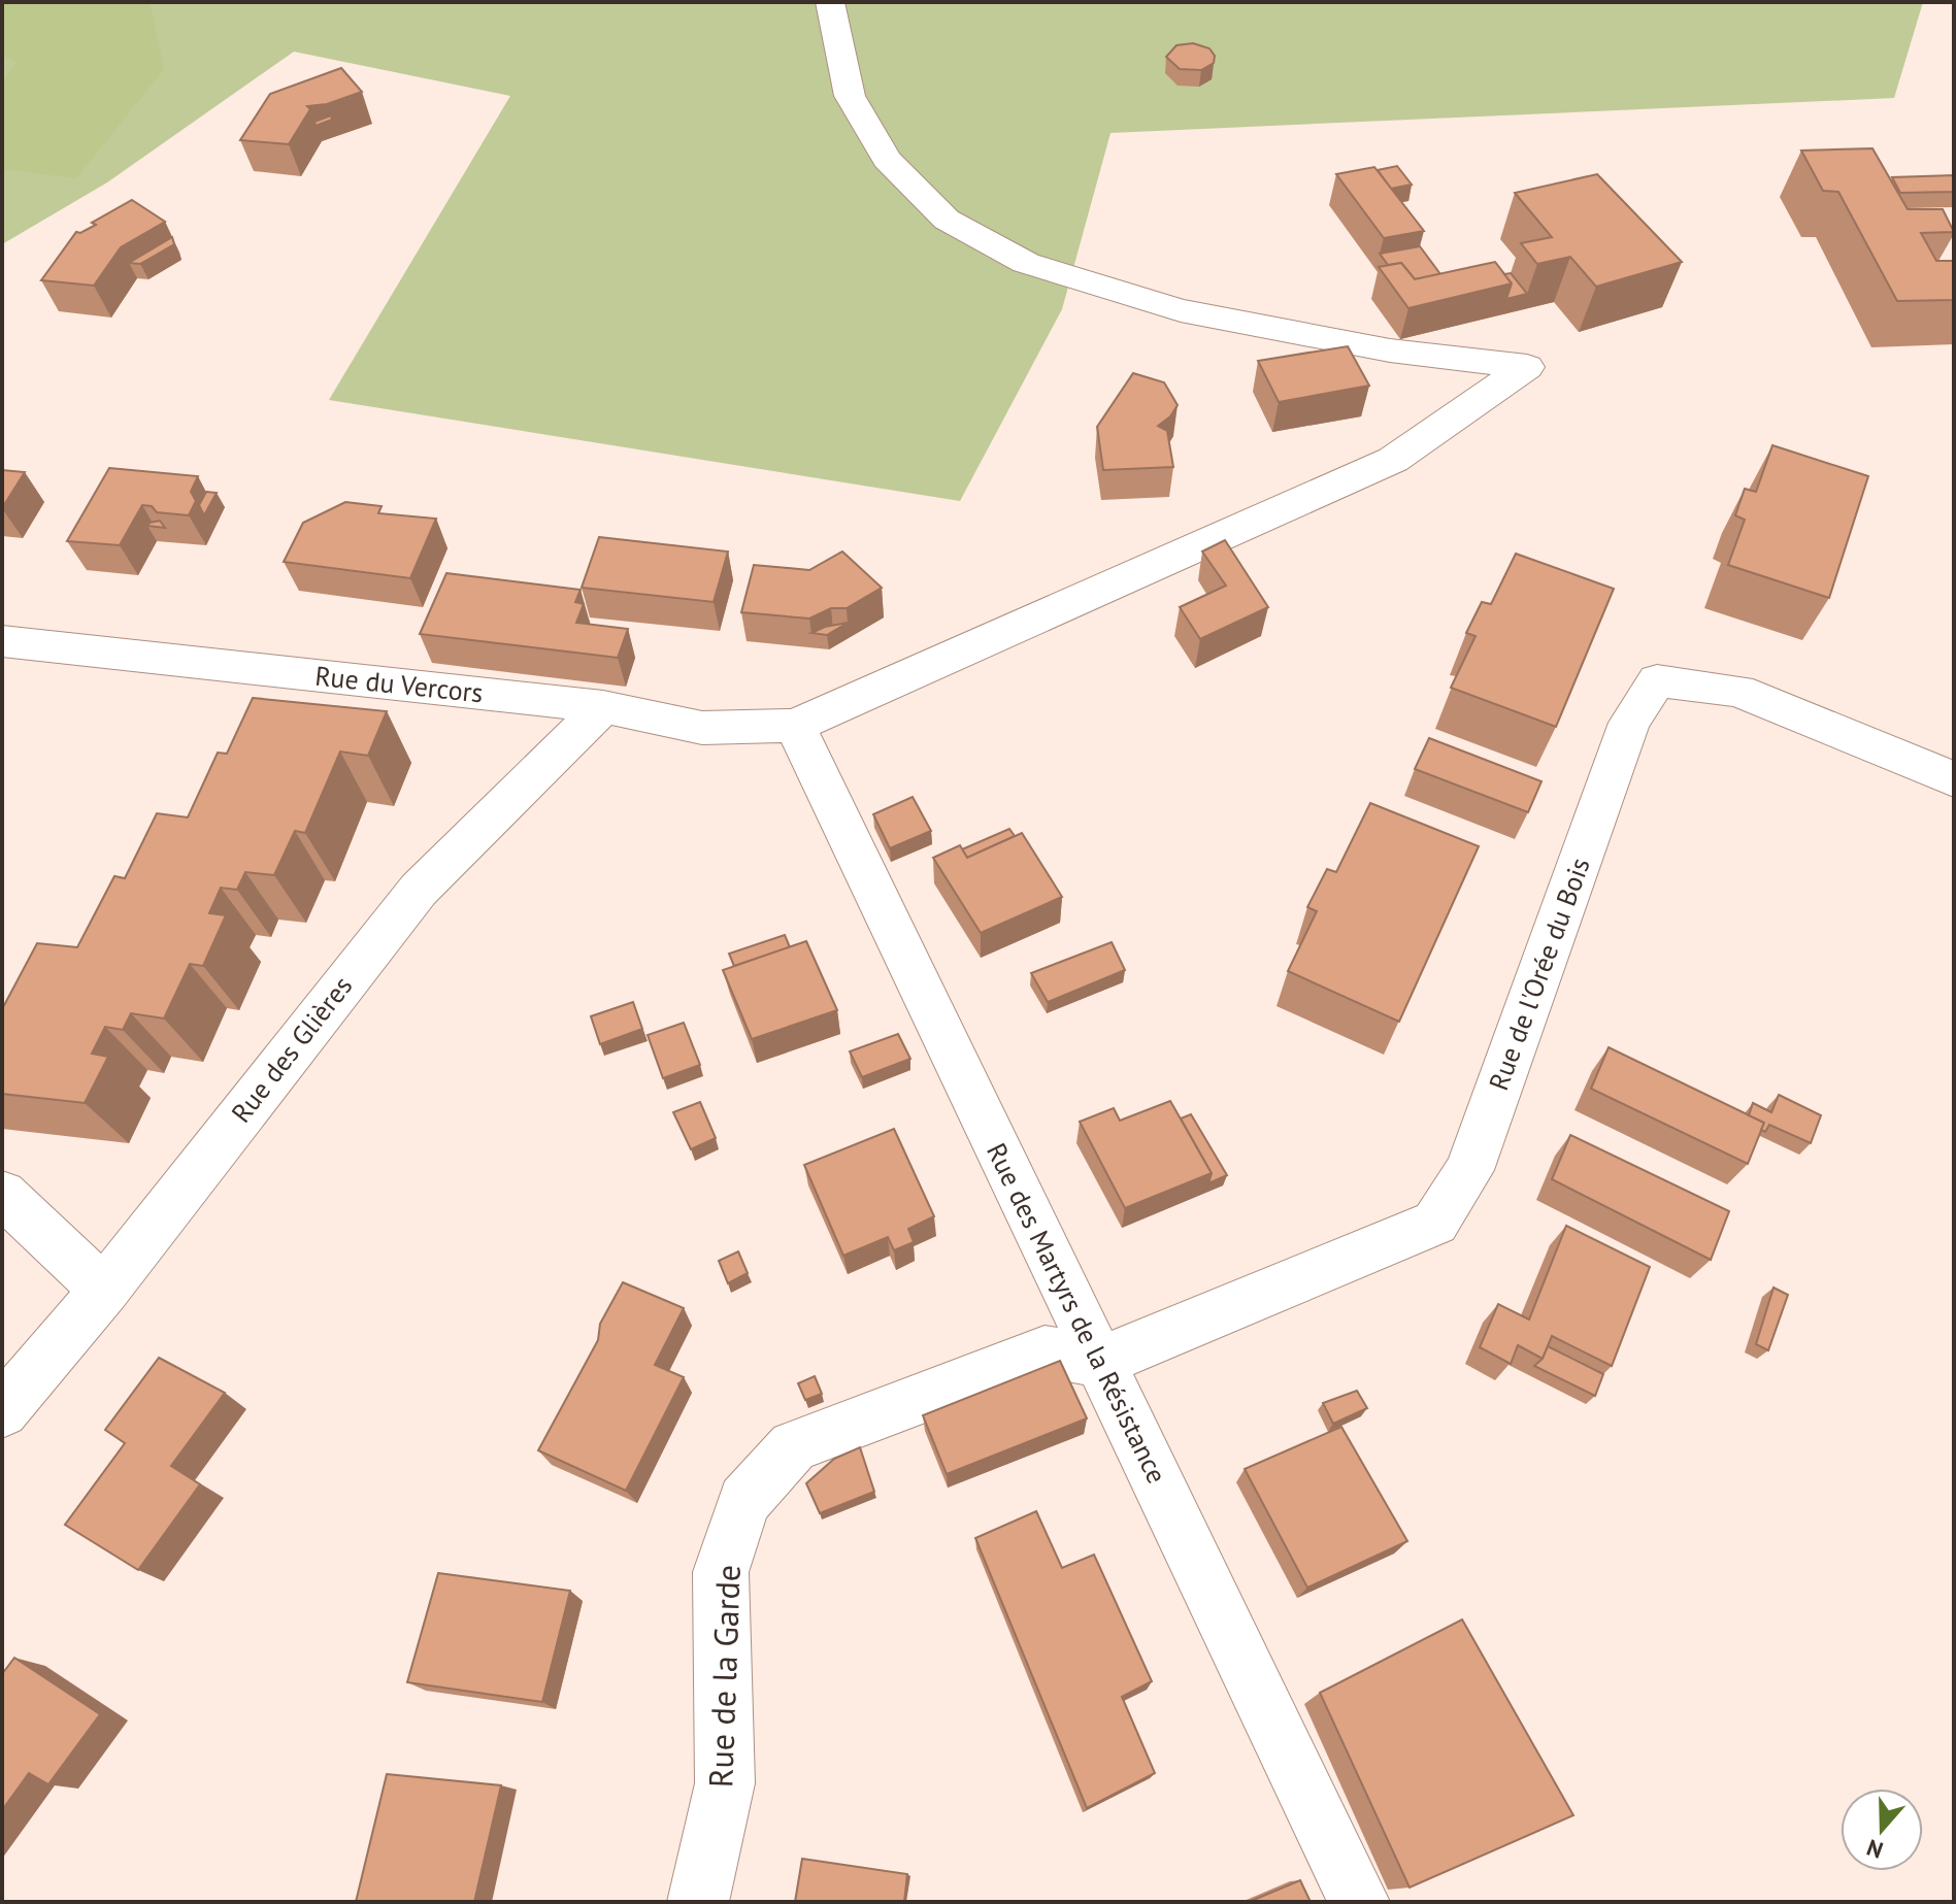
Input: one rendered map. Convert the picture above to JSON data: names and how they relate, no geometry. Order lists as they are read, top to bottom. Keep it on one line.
{"streets":{"street":["Rue du Vercors","Rue de l'Orée du Bois","Rue des Glières","Rue des Martyrs de la Résistance","Rue de la Garde"]},"crossings":[["Rue du Vercors","Rue des Glières"],["Rue du Vercors","Rue des Martyrs de la Résistance"],["Rue de l'Orée du Bois","Rue des Martyrs de la Résistance"],["Rue de l'Orée du Bois","Rue de la Garde"],["Rue des Martyrs de la Résistance","Rue de la Garde"]],"north":"bottom"}
